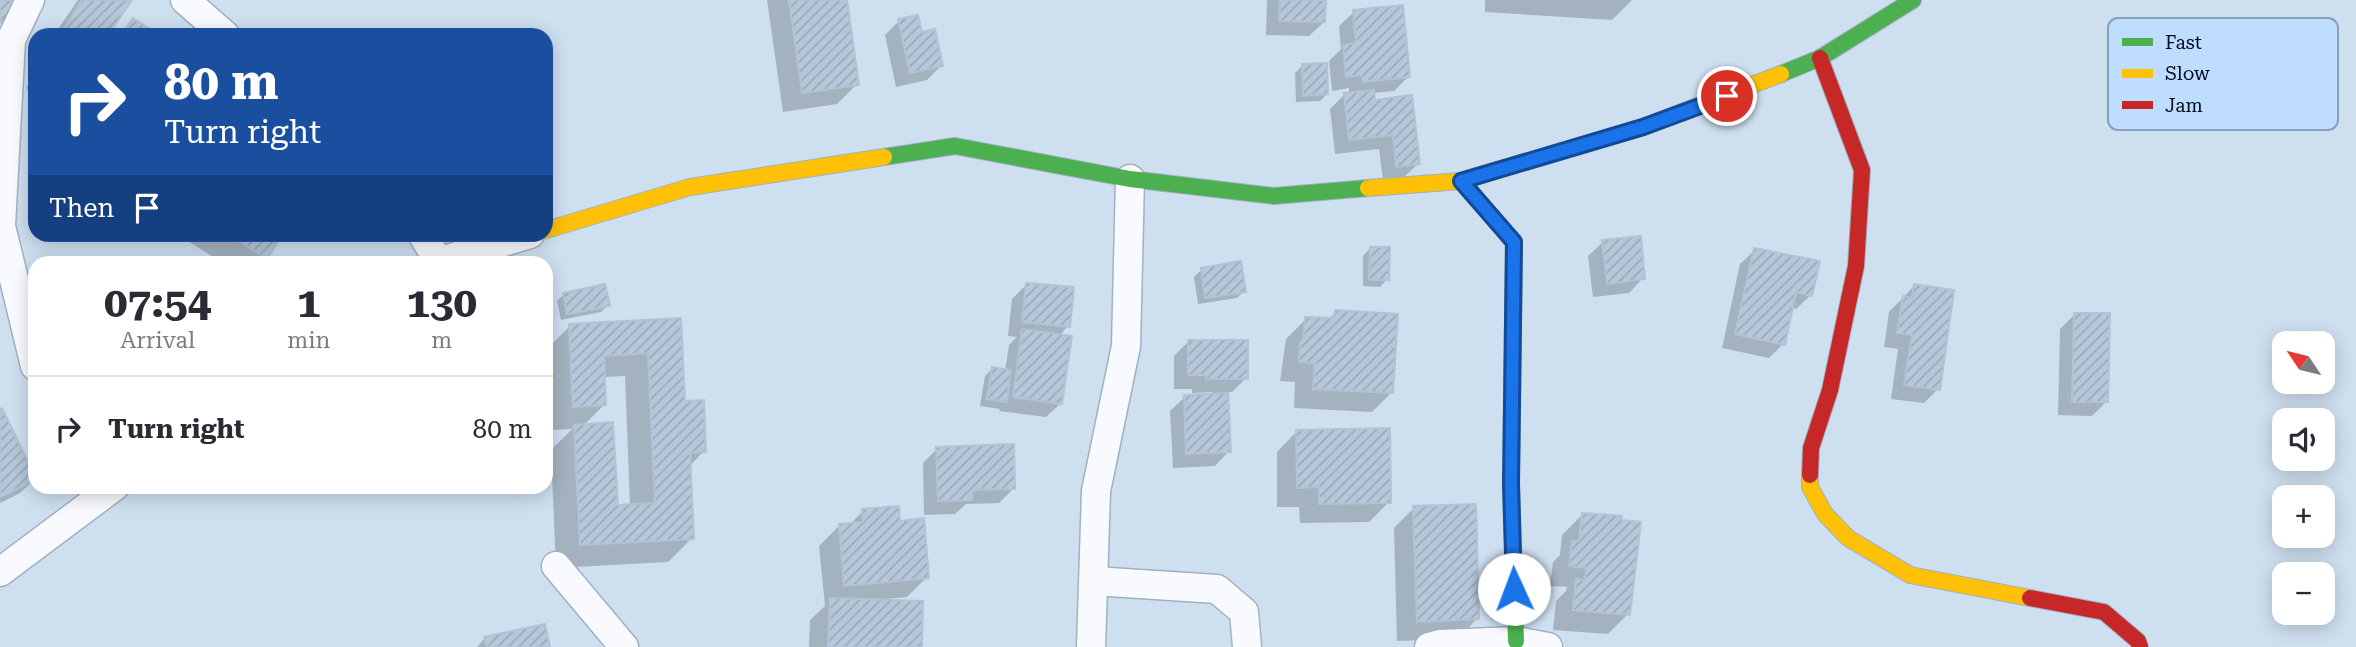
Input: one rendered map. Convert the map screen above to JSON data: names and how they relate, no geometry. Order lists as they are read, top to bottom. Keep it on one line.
{"legend":["Fast","Slow","Jam"],"north":"top left","page":{"turn":["80 m","Turn right"],"then":"Then","eta":["07:54","Arrival","1","min","130","m"],"map_buttons":["+","−"],"list":[{"name":"Turn right","value":"80 m"}]}}
